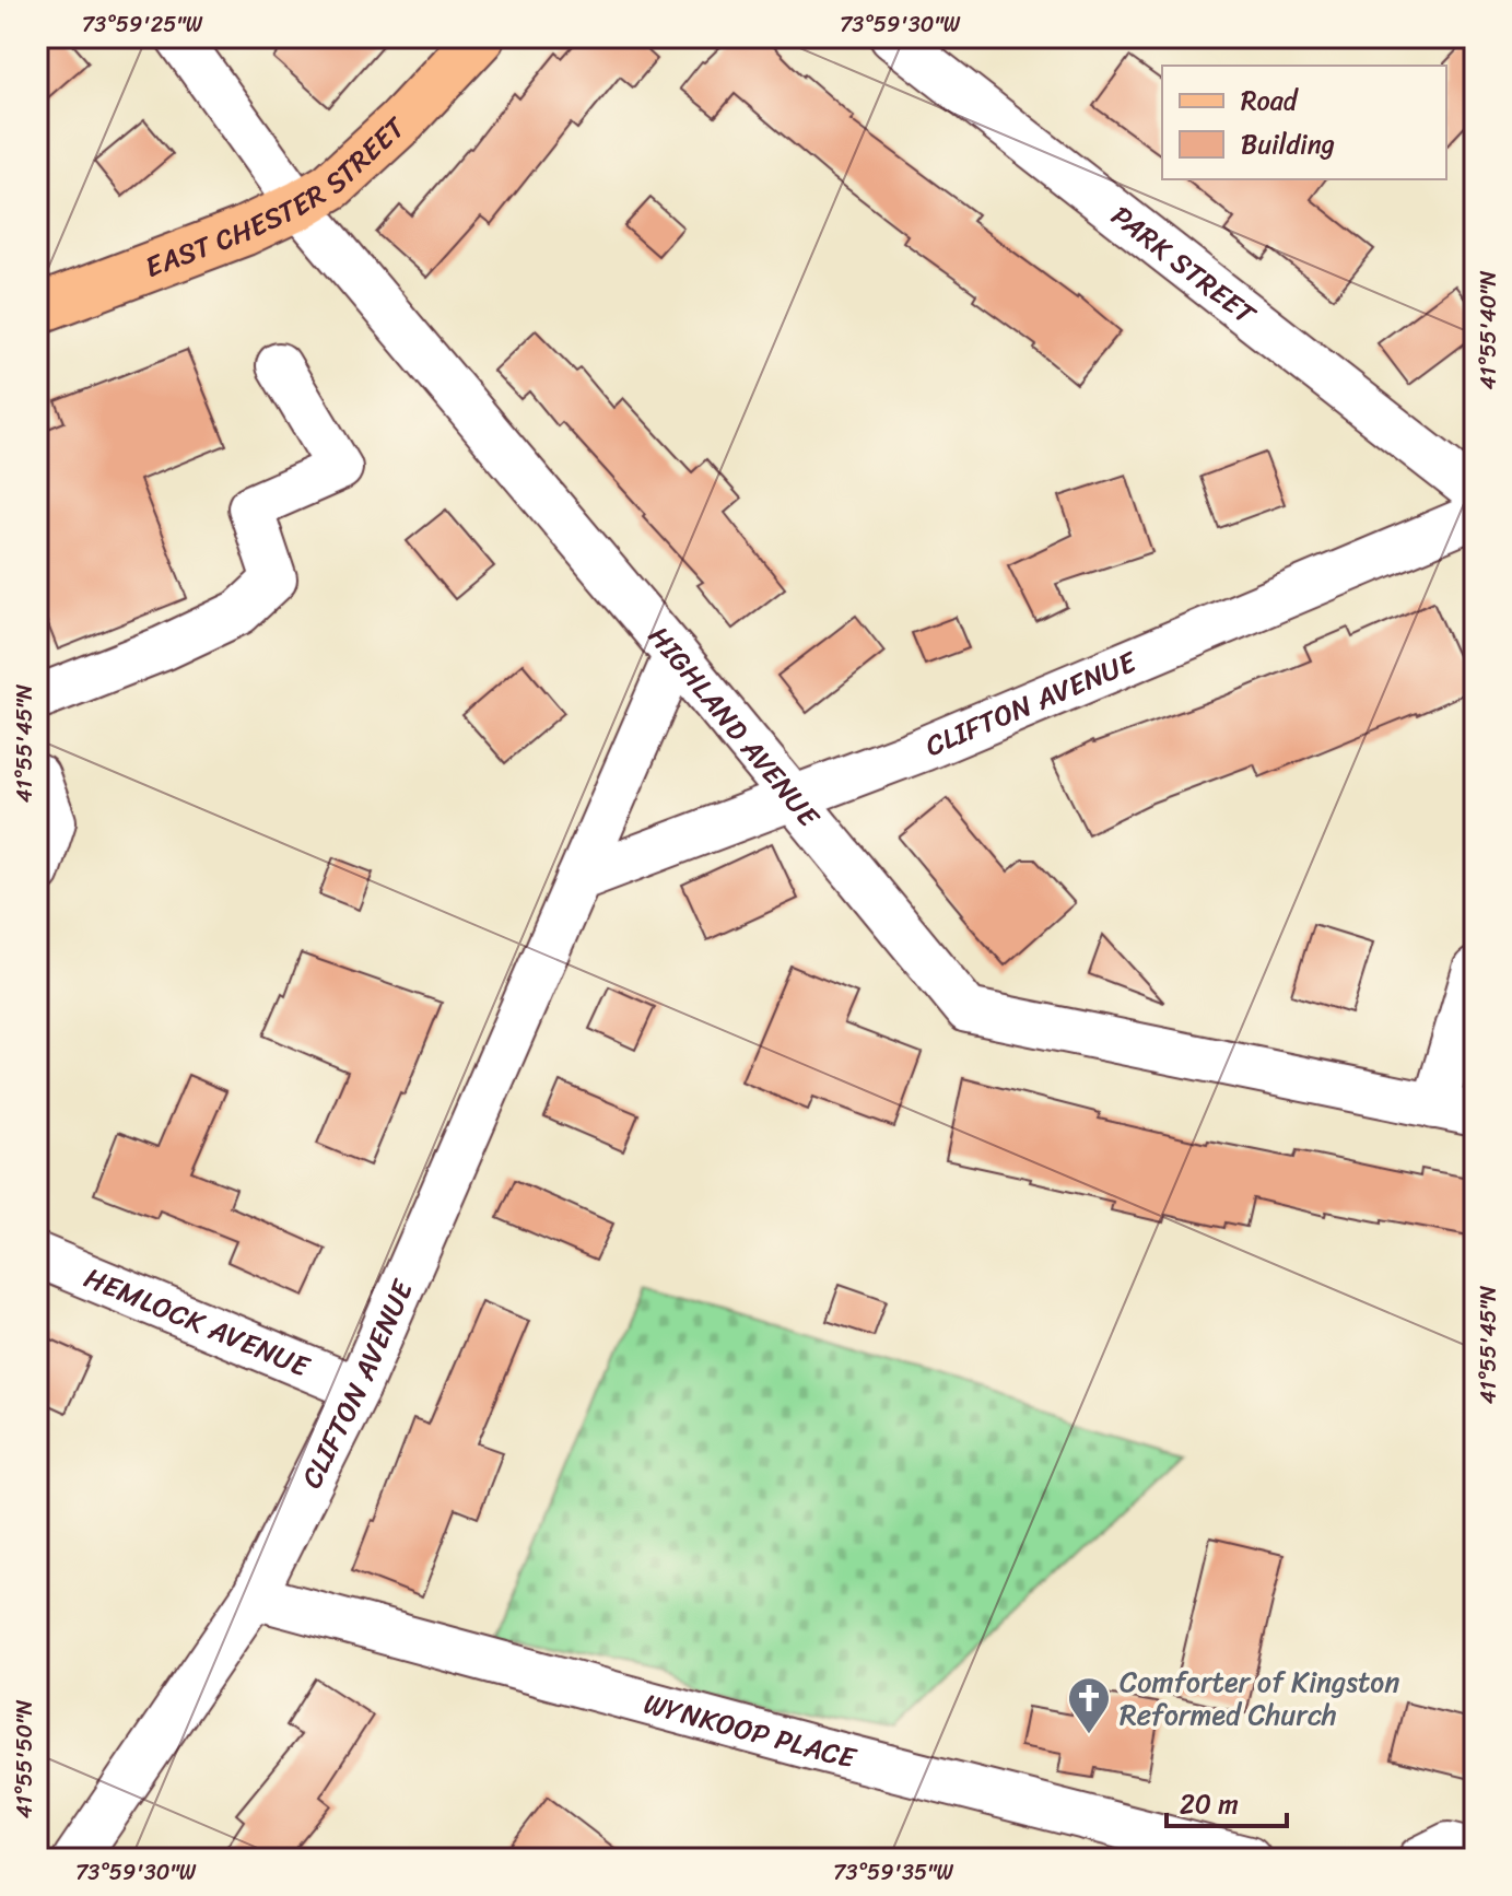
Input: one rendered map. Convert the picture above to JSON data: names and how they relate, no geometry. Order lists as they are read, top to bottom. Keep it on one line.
{"streets":{"main road":["EAST CHESTER STREET"],"street":["PARK STREET","CLIFTON AVENUE","HIGHLAND AVENUE","HEMLOCK AVENUE","WYNKOOP PLACE"]},"crossings":[["EAST CHESTER STREET","HIGHLAND AVENUE"],["CLIFTON AVENUE","HIGHLAND AVENUE"],["CLIFTON AVENUE","HEMLOCK AVENUE"],["CLIFTON AVENUE","WYNKOOP PLACE"]],"places":{"church":["Comforter of Kingston Reformed Church"]},"legend":["Road","Building"],"scale_bar":"20 m","coordinates":["73°59'25\"W","73°59'30\"W","41°55'40\"N","41°55'45\"N","41°55'50\"N","73°59'35\"W"]}
